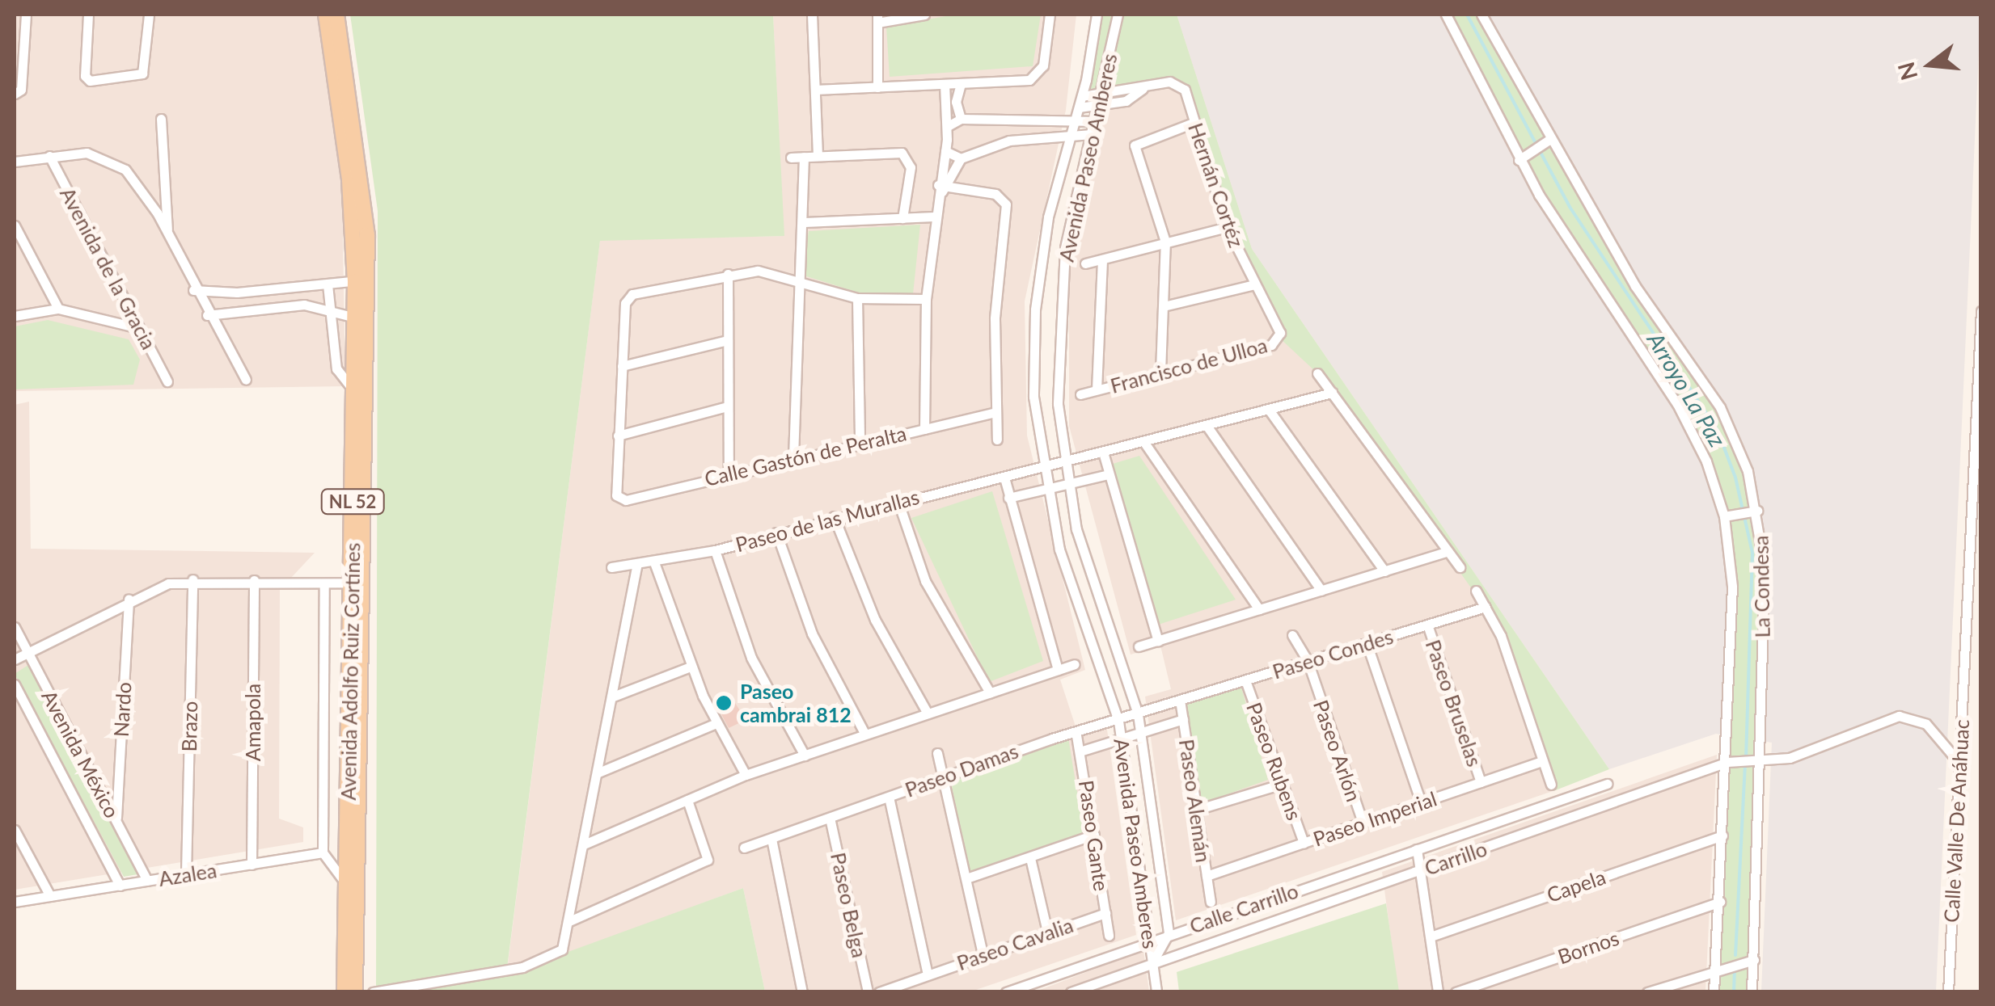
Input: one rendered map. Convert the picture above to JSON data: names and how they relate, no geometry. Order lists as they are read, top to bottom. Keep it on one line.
{"streets":{"main road":["NL 52","Avenida Adolfo Ruiz Cortínes"],"street":["Avenida Paseo Amberes","Hernán Cortéz","Avenida de la Gracia","Francisco de Ulloa","Calle Gastón de Peralta","Paseo de las Murallas","La Condesa","Paseo Condes","Paseo Bruselas","Nardo","Amapola","Brazo","Paseo Arlón","Avenida México","Paseo Rubens","Paseo Damas","Paseo Alemán","Paseo Imperial","Calle Valle De Anáhuac","Paseo Gante","Carrillo","Azalea","Capela","Paseo Belga","Calle Carrillo","Paseo Cavalia","Bornos"]},"crossings":[["Avenida Paseo Amberes","Paseo de las Murallas"],["Avenida Paseo Amberes","Paseo Damas"],["Avenida Paseo Amberes","Carrillo"],["Avenida Paseo Amberes","Calle Carrillo"],["Hernán Cortéz","Francisco de Ulloa"],["La Condesa","Carrillo"],["La Condesa","Capela"],["La Condesa","Bornos"],["Paseo Condes","Paseo Bruselas"],["Paseo Condes","Paseo Arlón"],["Paseo Condes","Paseo Rubens"],["Paseo Condes","Paseo Damas"],["Paseo Condes","Paseo Alemán"],["Paseo Bruselas","Paseo Imperial"],["Nardo","Avenida México"],["Amapola","Azalea"],["Brazo","Azalea"],["Paseo Arlón","Paseo Imperial"],["Avenida México","Azalea"],["Paseo Rubens","Paseo Imperial"],["Paseo Damas","Paseo Alemán"],["Paseo Damas","Paseo Gante"],["Paseo Damas","Paseo Belga"],["Paseo Alemán","Paseo Imperial"],["Calle Valle De Anáhuac","Carrillo"],["Paseo Gante","Paseo Cavalia"]],"water":["Arroyo La Paz"],"places":["Paseo cambrai 812"],"north":"left"}
